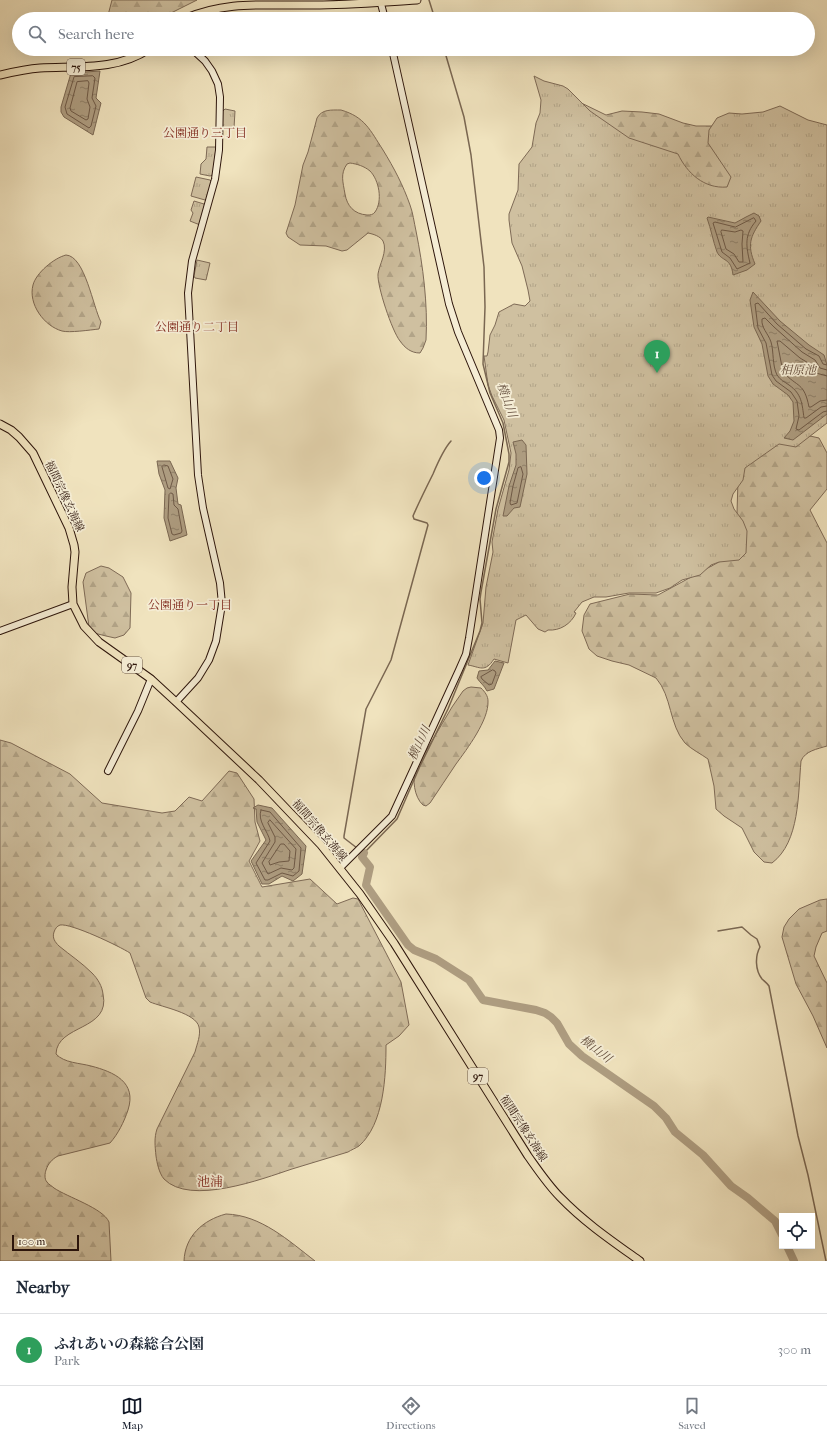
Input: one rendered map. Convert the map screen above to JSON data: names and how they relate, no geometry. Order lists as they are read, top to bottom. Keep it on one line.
{"streets":{"main road":["75","福間宗像玄海線","97"]},"districts":["公園通り三丁目","公園通り二丁目","公園通り一丁目","池浦"],"water":["相原池","横山川"],"scale_bar":"100 m","page":{"search":"Search here","pins":"1","scale":"100 m","heading":"Nearby","list":[{"mark":"1","name":"ふれあいの森総合公園","note":"Park","value":"300 m"}],"nav":["Map","Directions","Saved"]}}
